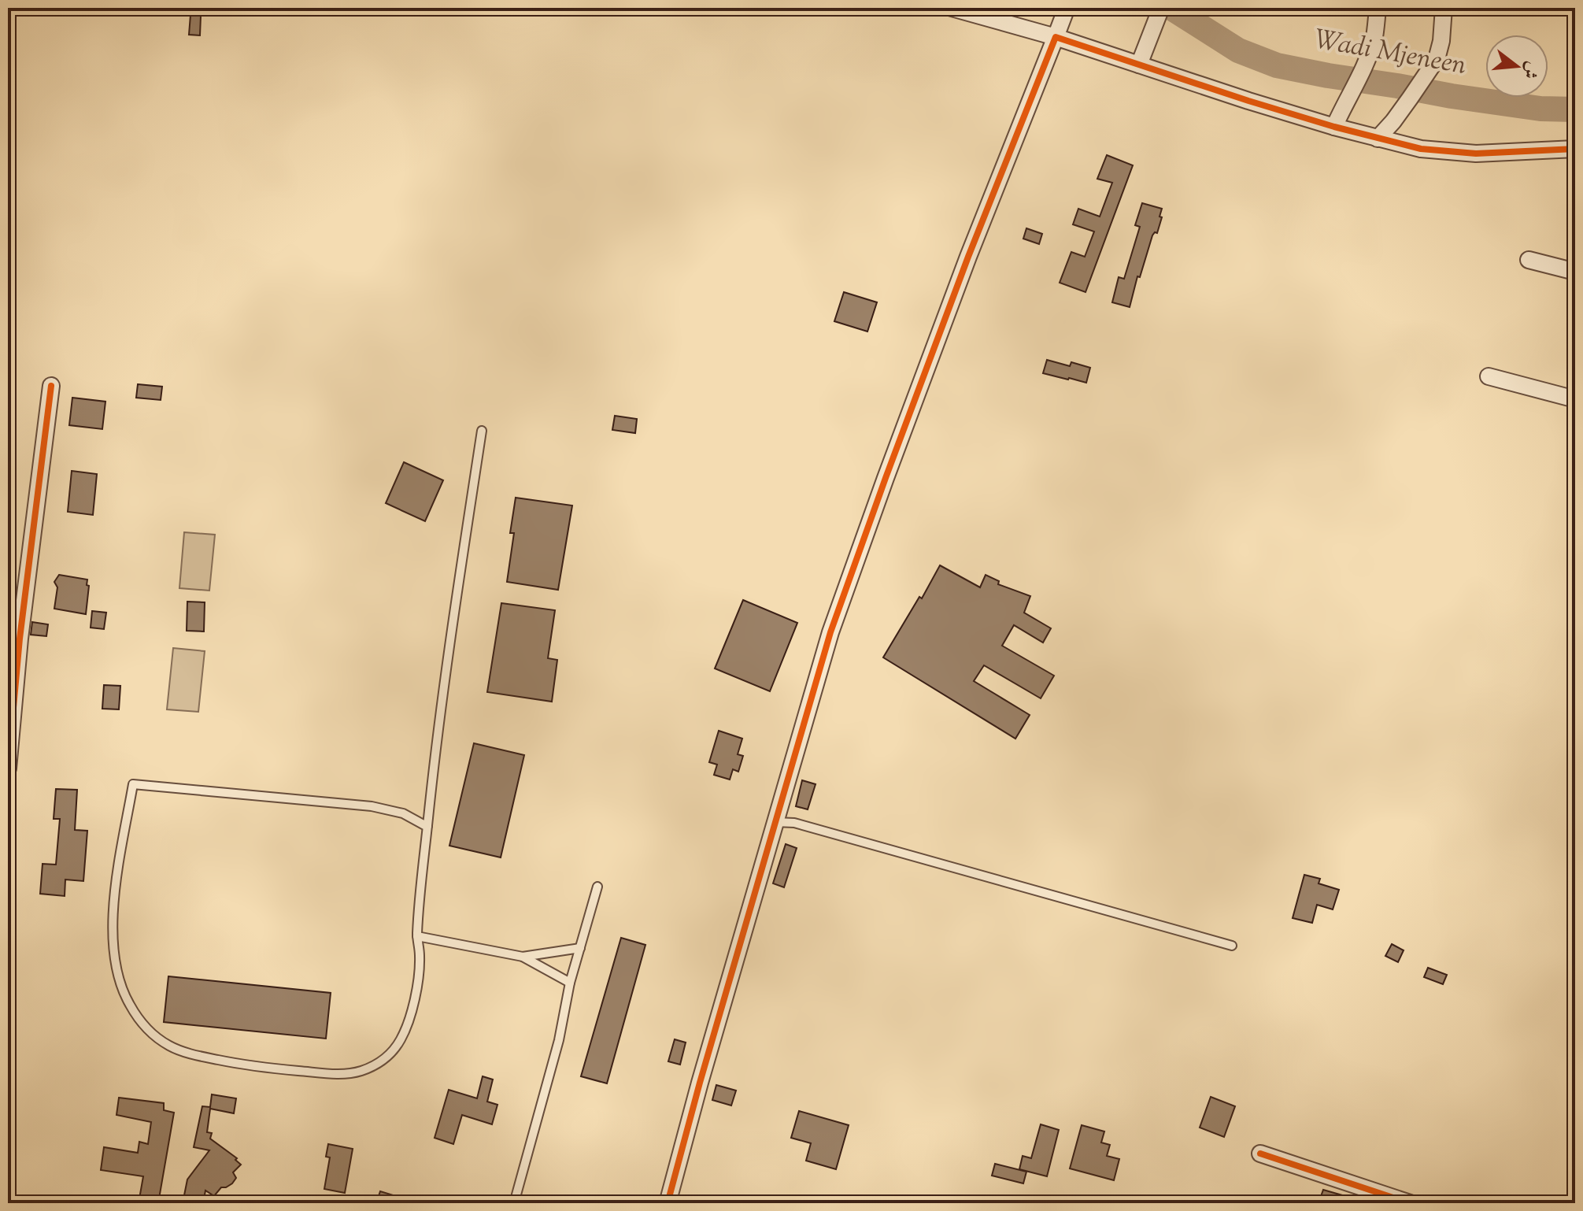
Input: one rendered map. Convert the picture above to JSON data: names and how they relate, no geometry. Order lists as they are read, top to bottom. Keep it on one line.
{"water":["Wadi Mjeneen"],"north":"right"}
